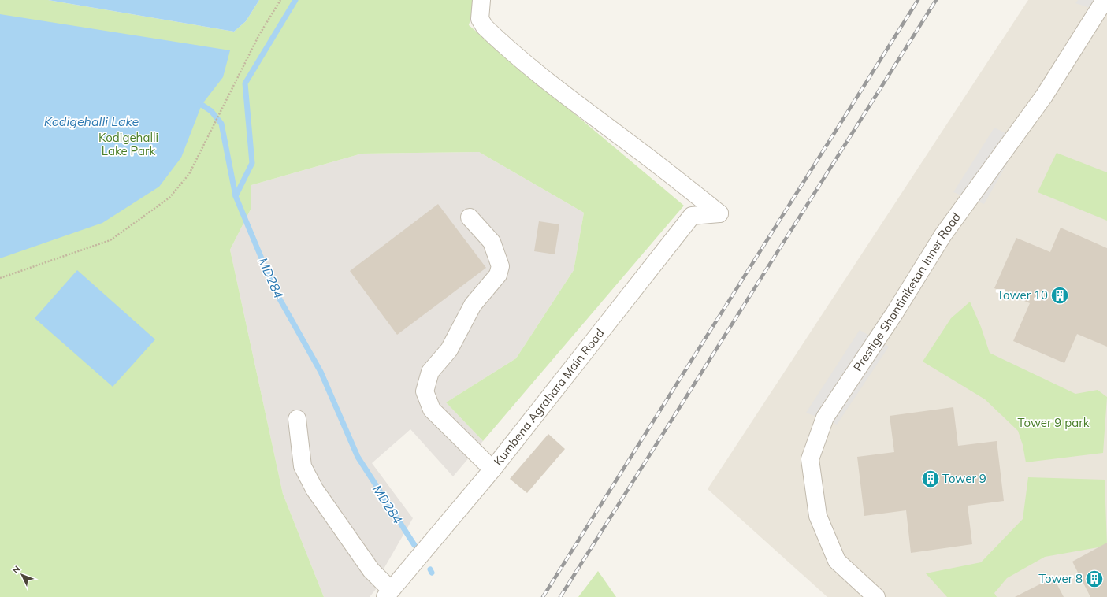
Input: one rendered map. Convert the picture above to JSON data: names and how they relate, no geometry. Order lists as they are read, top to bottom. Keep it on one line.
{"streets":{"street":["Prestige Shantiniketan Inner Road","Kumbena Agrahara Main Road"]},"water":["Kodigehalli Lake","MD284"],"parks":["Kodigehalli Lake Park","Tower 9 park"],"places":{"building":["Tower 10","Tower 9","Tower 8"]},"north":"top left"}
